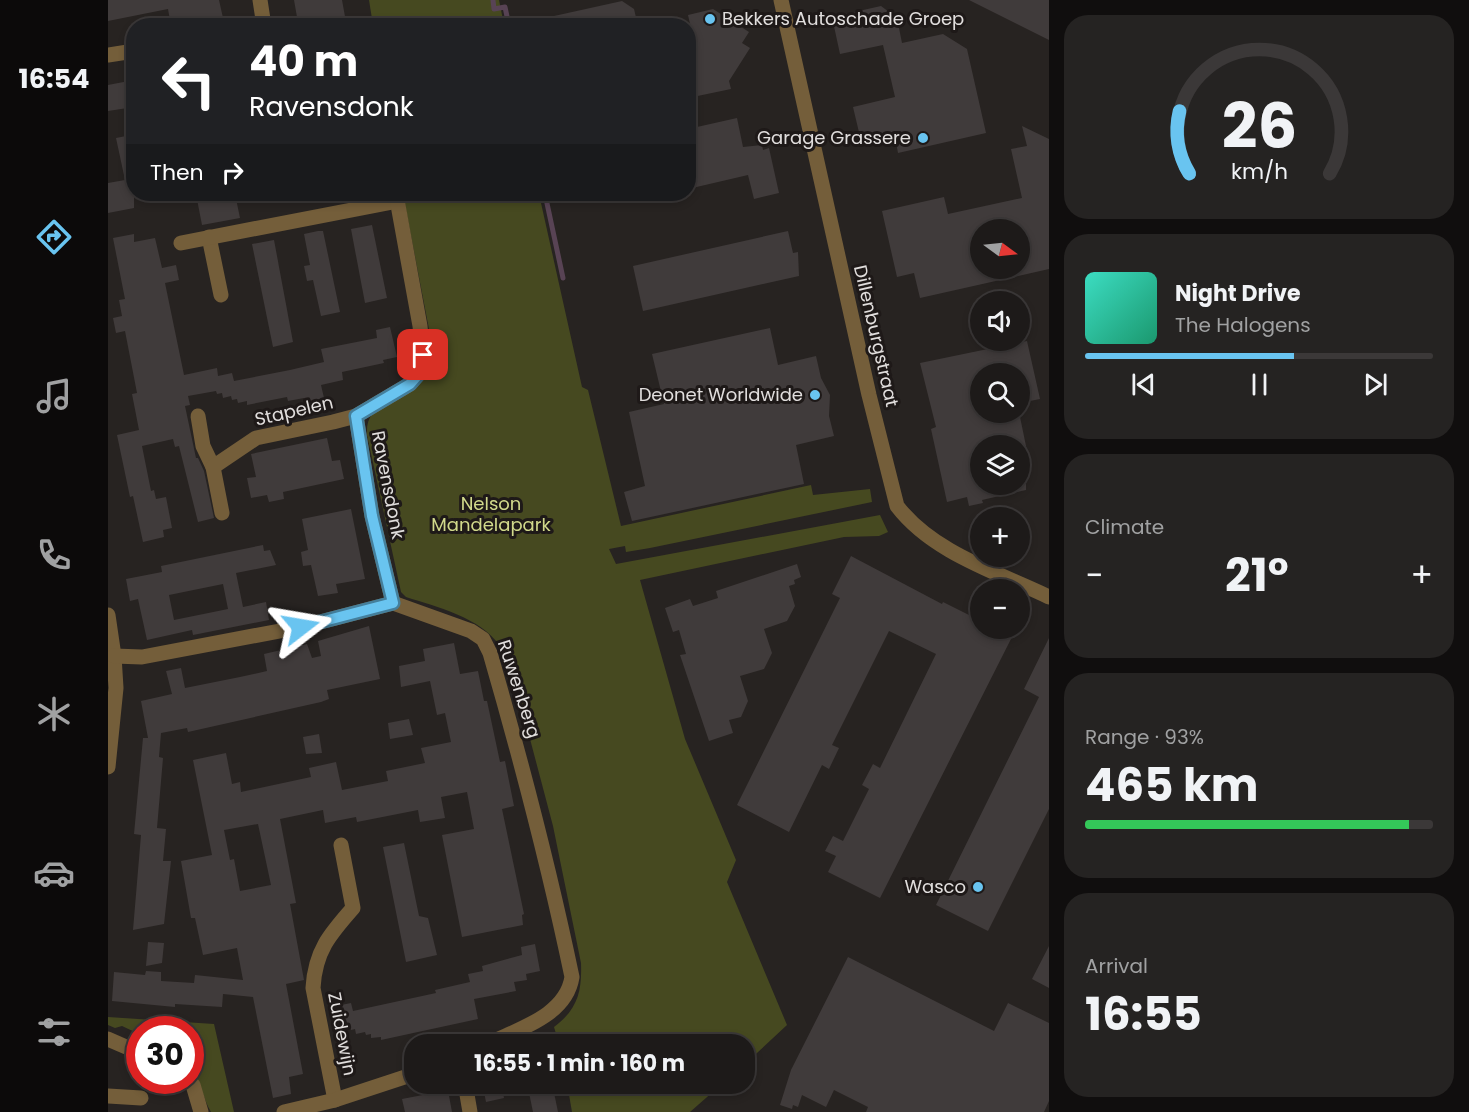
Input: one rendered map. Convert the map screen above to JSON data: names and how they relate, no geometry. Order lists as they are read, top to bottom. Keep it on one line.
{"streets":{"street":["Dillenburgstraat","Stapelen","Ravensdonk","Ruwenberg","Zuidewijn"]},"crossings":[["Stapelen","Ravensdonk"],["Ravensdonk","Ruwenberg"]],"parks":["Nelson Mandelapark"],"places":["Bekkers Autoschade Groep","Garage Grassere","Deonet Worldwide","Wasco"],"north":"right","page":{"tabs":"16:54","turn":["40 m","Ravensdonk"],"then":"Then","map_buttons":["+","−"],"song":["Night Drive","The Halogens"],"tile":["Climate",["Range · 93%","465 km"],["Arrival","16:55"]],"heat":["−","21°","+"],"limit":"30","trip":"16:55 · 1 min · 160 m","gauge":["26","km/h"]}}
